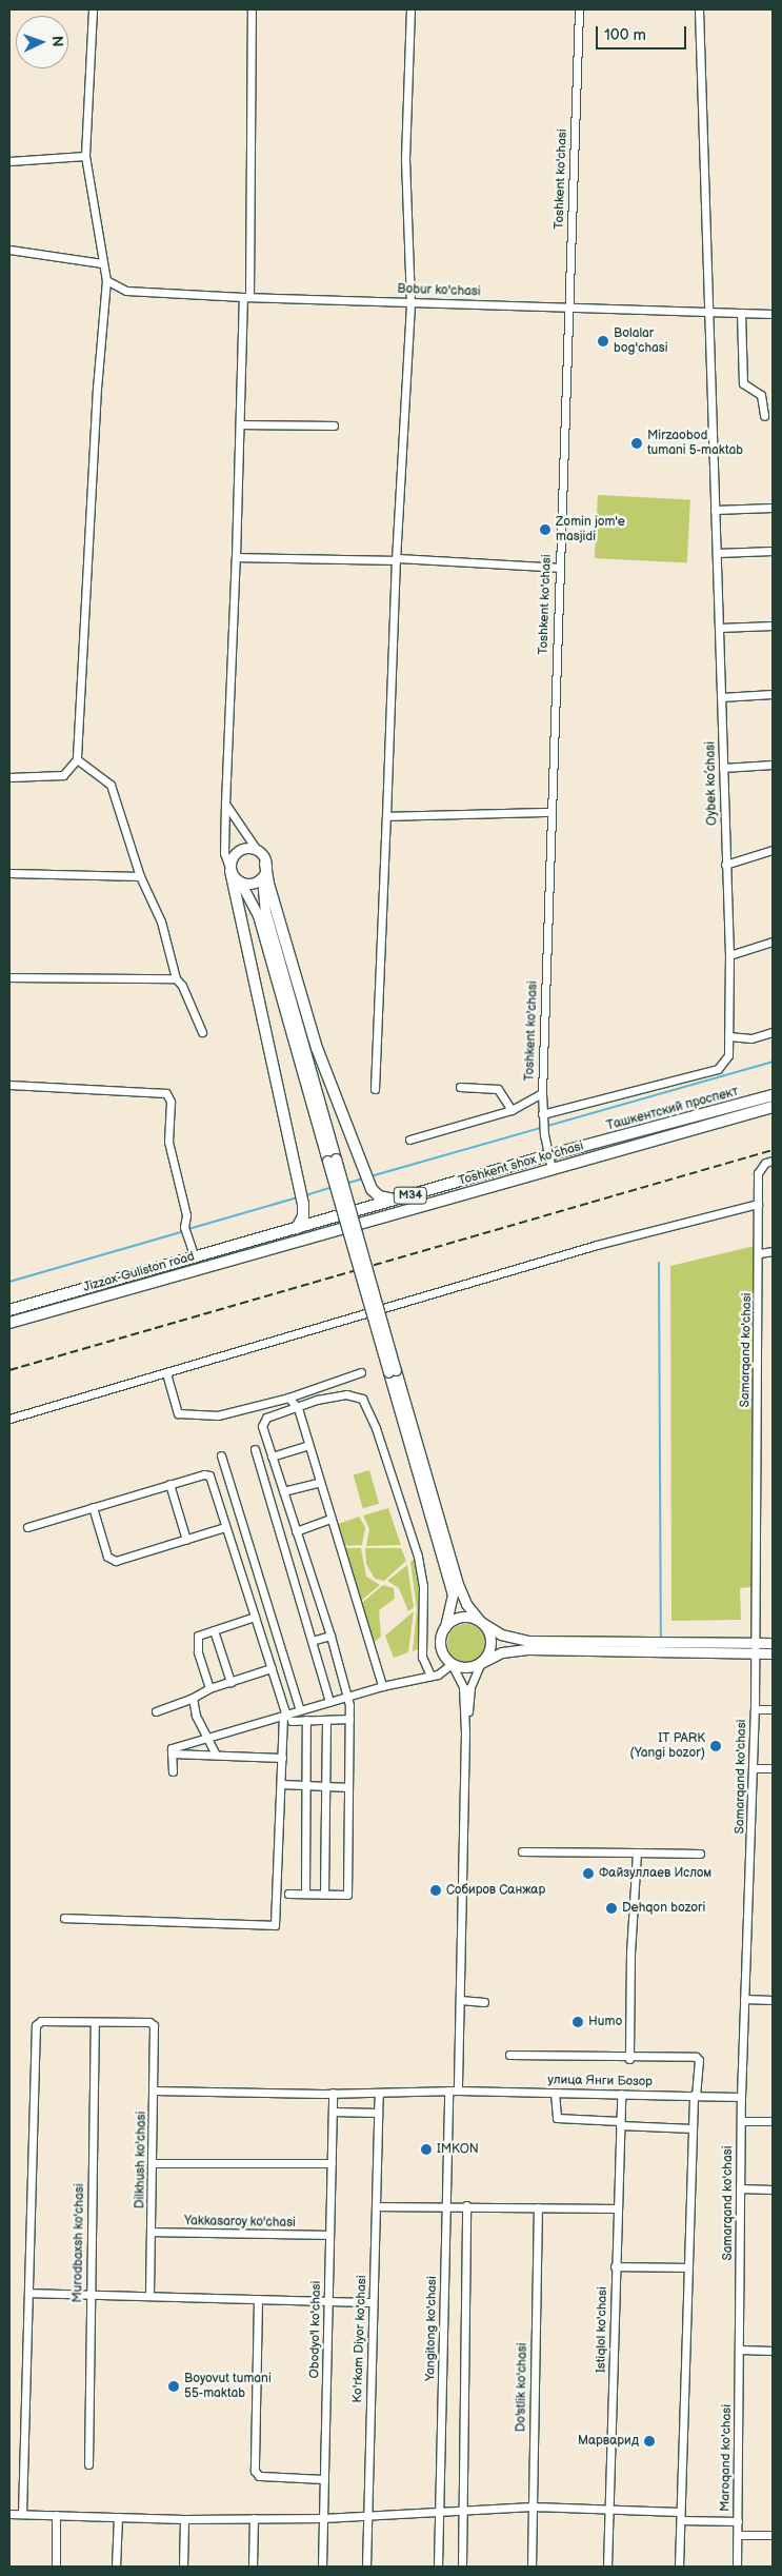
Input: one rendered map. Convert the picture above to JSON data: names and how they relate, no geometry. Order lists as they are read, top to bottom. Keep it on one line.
{"streets":{"highway":["Ташкентский проспект","Toshkent shox ko'chasi","M34","Jizzax-Guliston road"],"street":["Toshkent ko'chasi","Bobur ko'chasi","Oybek ko’chasi","Samarqand ko'chasi","улица Янги Бозор","Dilkhush ko'chasi","Yakkasaroy ko'chasi","Murodbaxsh ko'chasi","Yangitong ko'chasi","Obodyo'l ko'chasi","Istiqlol ko'chasi","Ko'rkam Diyor ko'chasi","Do'stlik ko'chasi","Maroqand ko'chasi"]},"crossings":[["Toshkent ko'chasi","Bobur ko'chasi"],["Toshkent ko'chasi","Oybek ko’chasi"],["Toshkent ko'chasi","Ташкентский проспект"],["Toshkent ko'chasi","Toshkent shox ko'chasi"],["Bobur ko'chasi","Oybek ko’chasi"],["Ташкентский проспект","Toshkent shox ko'chasi"],["Toshkent shox ko'chasi","Jizzax-Guliston road"],["Samarqand ko'chasi","улица Янги Бозор"],["Samarqand ko'chasi","Maroqand ko'chasi"],["улица Янги Бозор","Dilkhush ko'chasi"],["улица Янги Бозор","Yangitong ko'chasi"],["улица Янги Бозор","Obodyo'l ko'chasi"],["улица Янги Бозор","Istiqlol ko'chasi"],["улица Янги Бозор","Ko'rkam Diyor ko'chasi"],["Dilkhush ko'chasi","Yakkasaroy ko'chasi"],["Dilkhush ko'chasi","Murodbaxsh ko'chasi"],["Yakkasaroy ko'chasi","Obodyo'l ko'chasi"]],"places":["Bolalar bog'chasi","Mirzaobod tumani 5-maktab","Zomin jom'e masjidi","IT PARK (Yangi bozor)","Файзуллаев Ислом","Собиров Санжар","Dehqon bozori","Humo","IMKON","Boyovut tumani 55-maktab","Марварид"],"scale_bar":"100 m","north":"right"}
